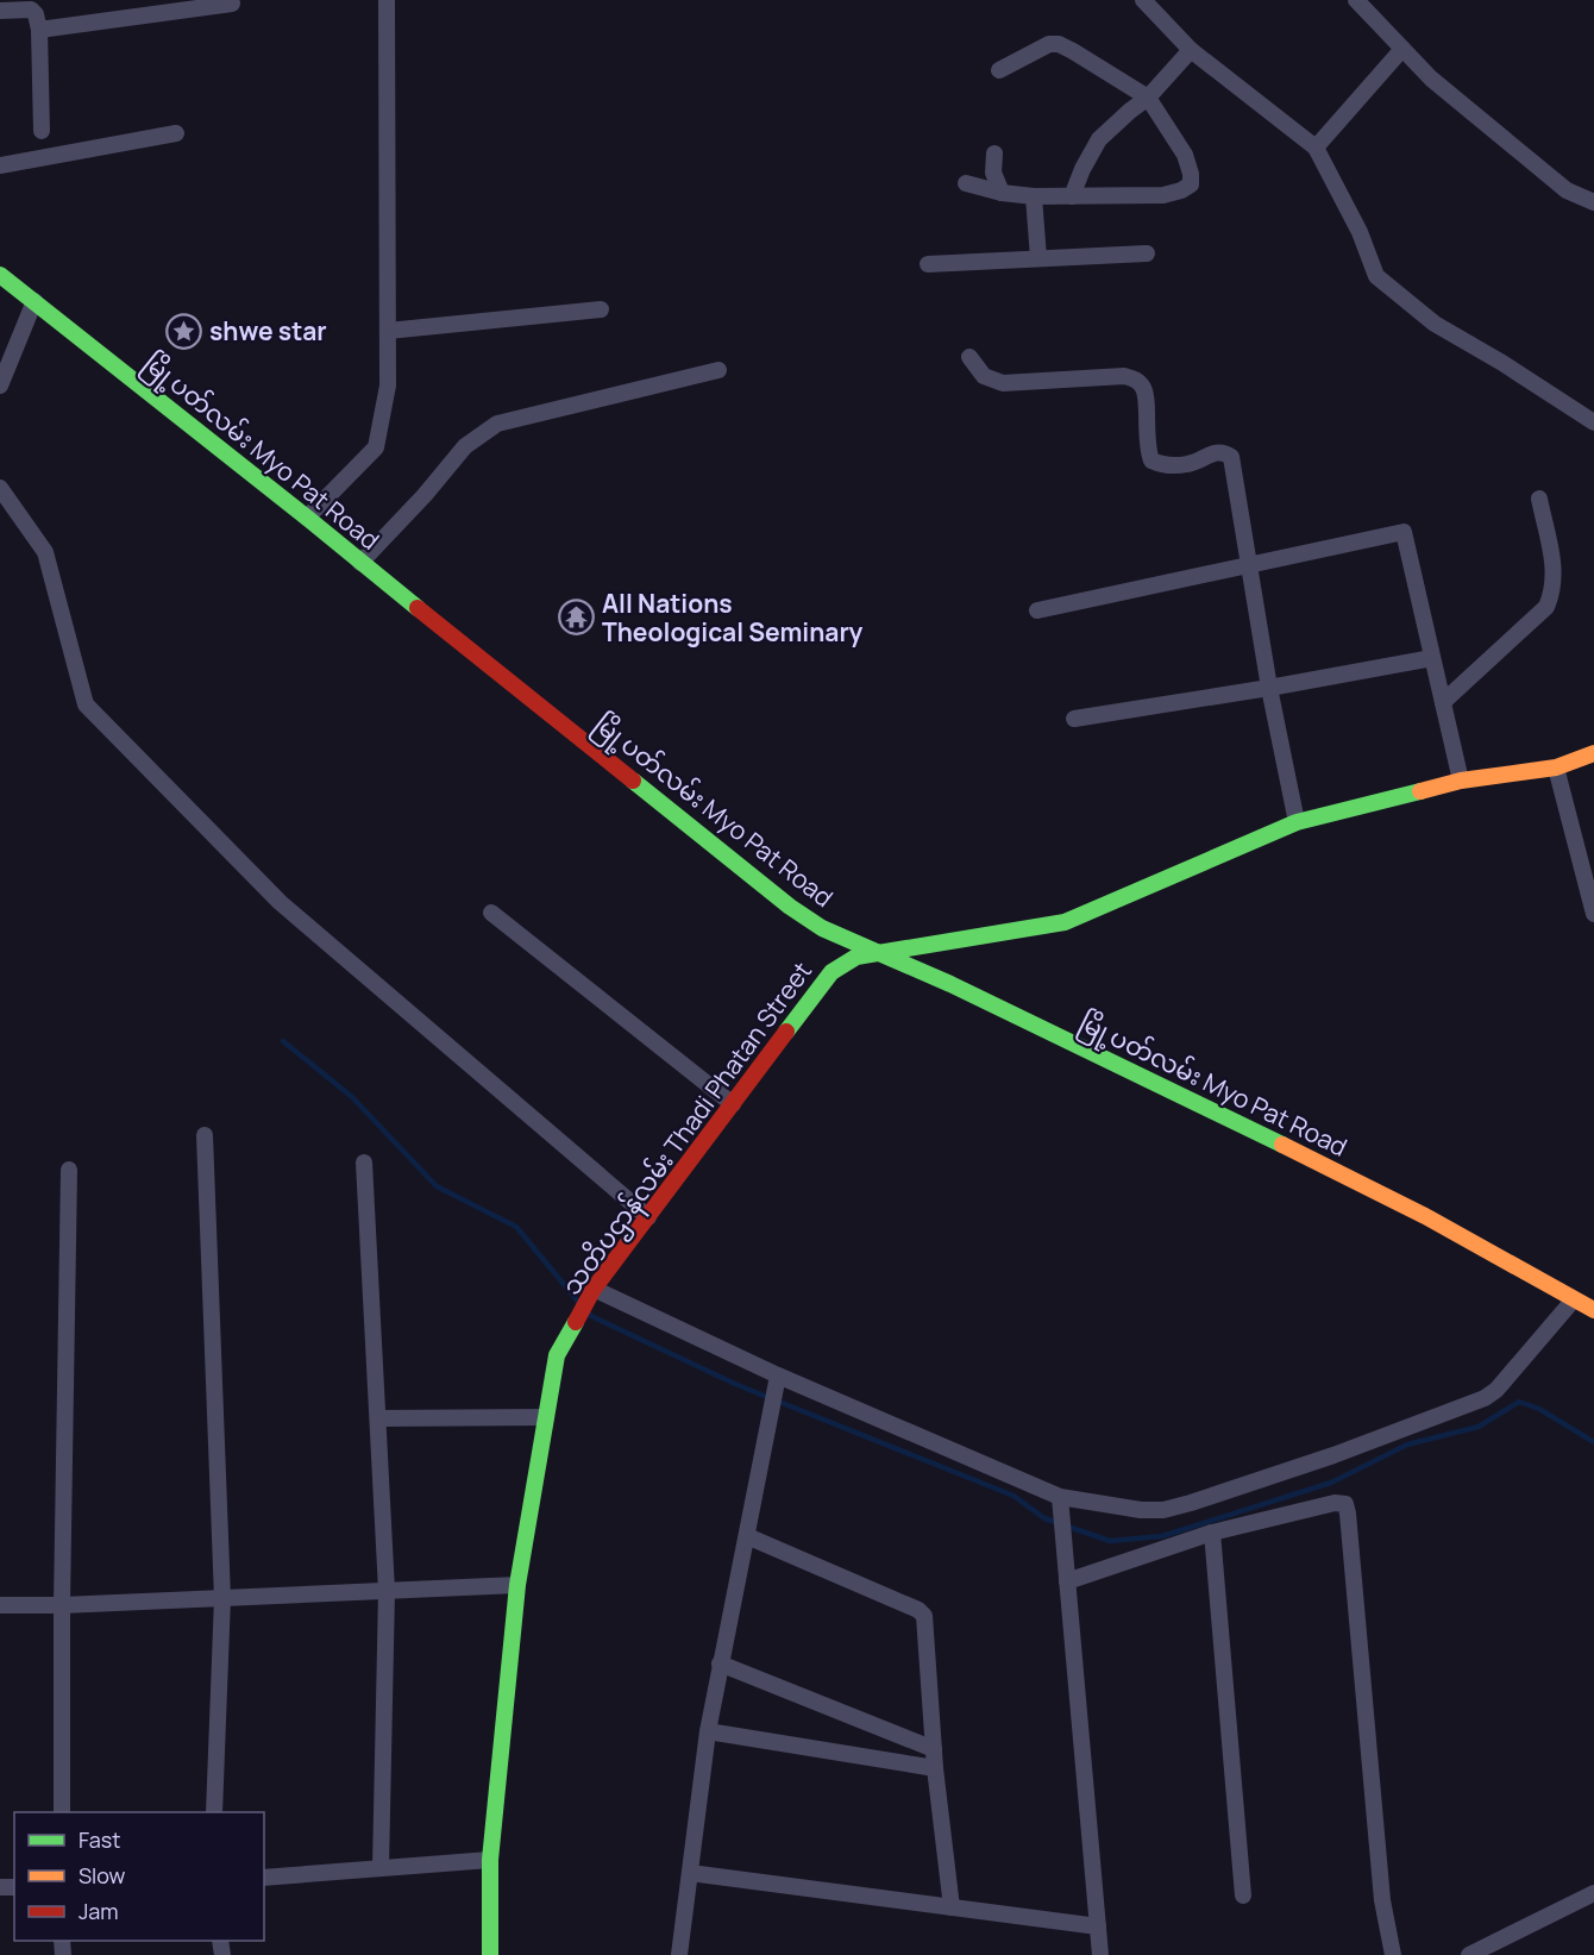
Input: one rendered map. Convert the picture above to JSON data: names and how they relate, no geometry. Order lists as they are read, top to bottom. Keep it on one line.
{"streets":{"main road":["မြို့ပတ်လမ်း Myo Pat Road","သတိပဌာန်လမ်း Thadi Phatan Street"]},"crossings":[["မြို့ပတ်လမ်း Myo Pat Road","သတိပဌာန်လမ်း Thadi Phatan Street"]],"places":{"place":["shwe star"],"temple":["All Nations Theological Seminary"]},"legend":["Fast","Slow","Jam"]}
